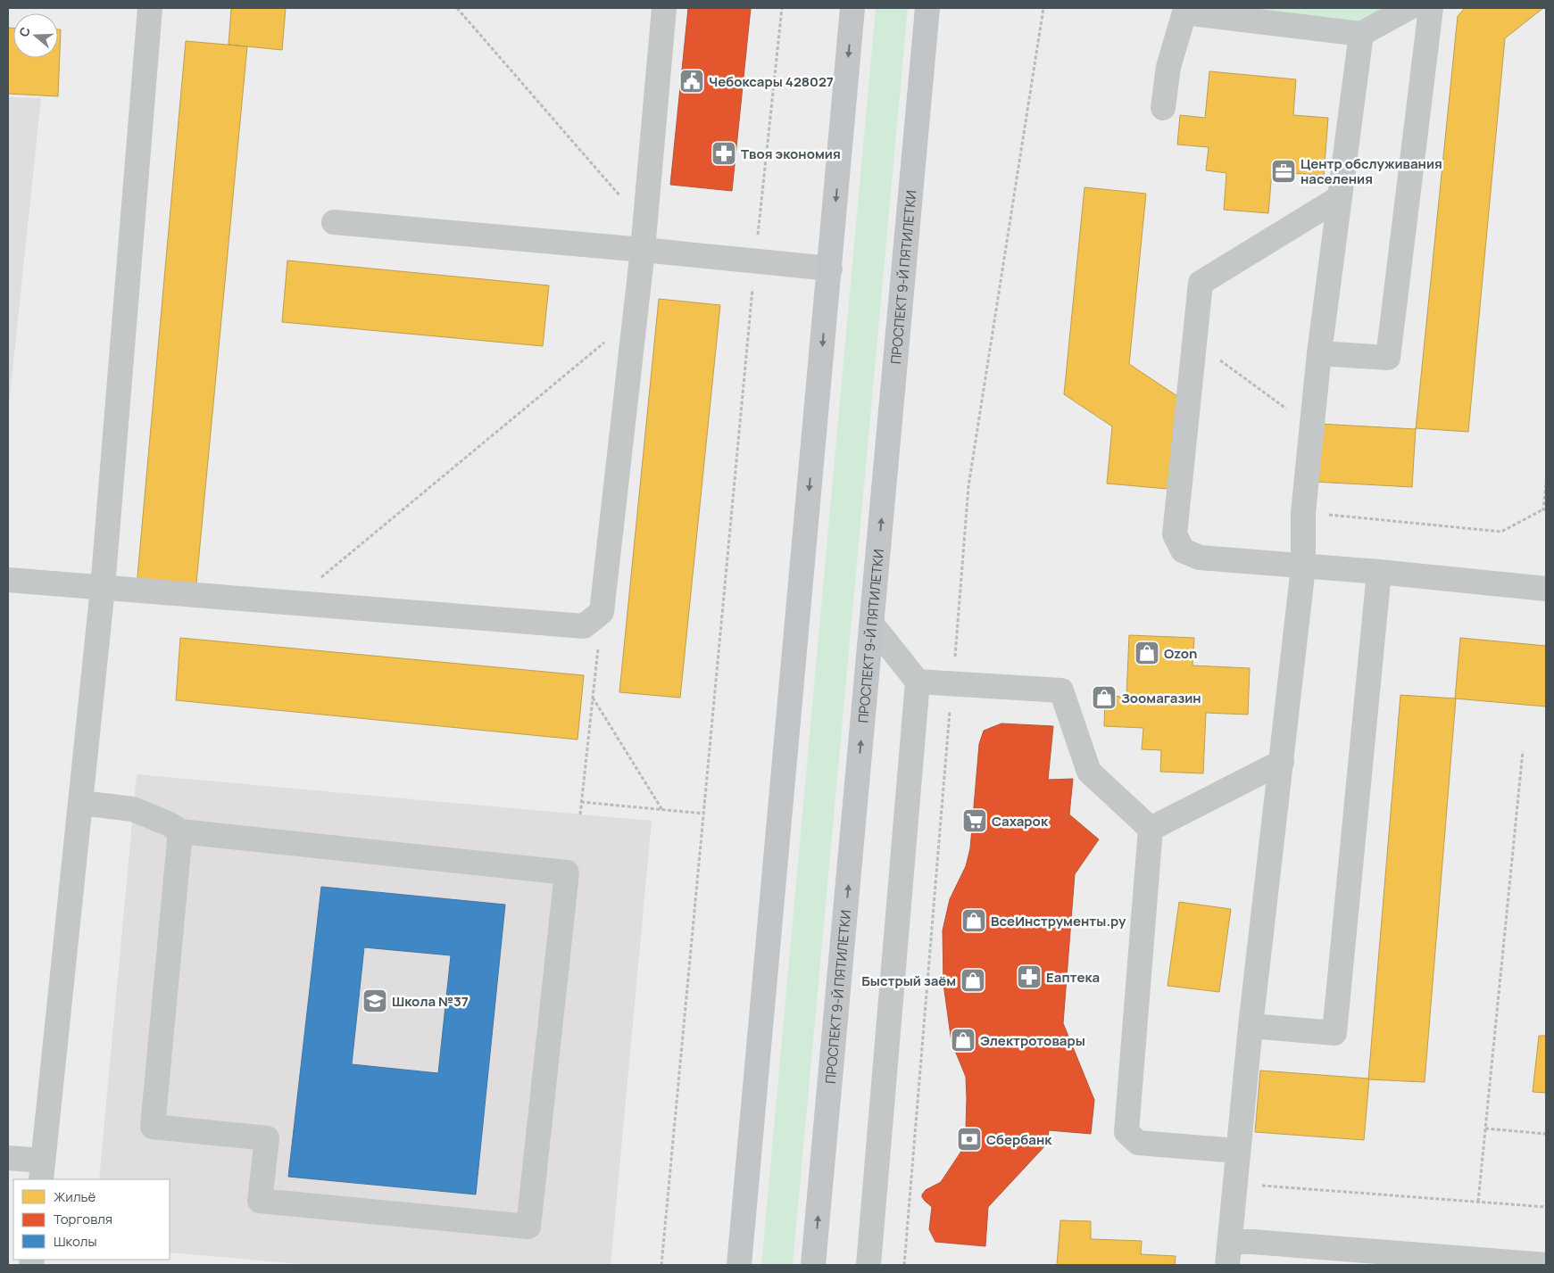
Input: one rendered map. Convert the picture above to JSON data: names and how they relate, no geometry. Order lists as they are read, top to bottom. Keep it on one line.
{"streets":{"main road":["ПРОСПЕКТ 9-Й ПЯТИЛЕТКИ"]},"places":{"public building":["Чебоксары 428027"],"pharmacy":["Твоя экономия","Еаптека"],"office":["Центр обслуживания населения"],"shop":["Ozon","Зоомагазин","ВсеИнструменты.ру","Быстрый заём","Электротовары"],"supermarket":["Сахарок"],"school or university":["Школа №37"],"bank":["Сбербанк"]},"legend":["Жильё","Торговля","Школы"],"north":"left"}
